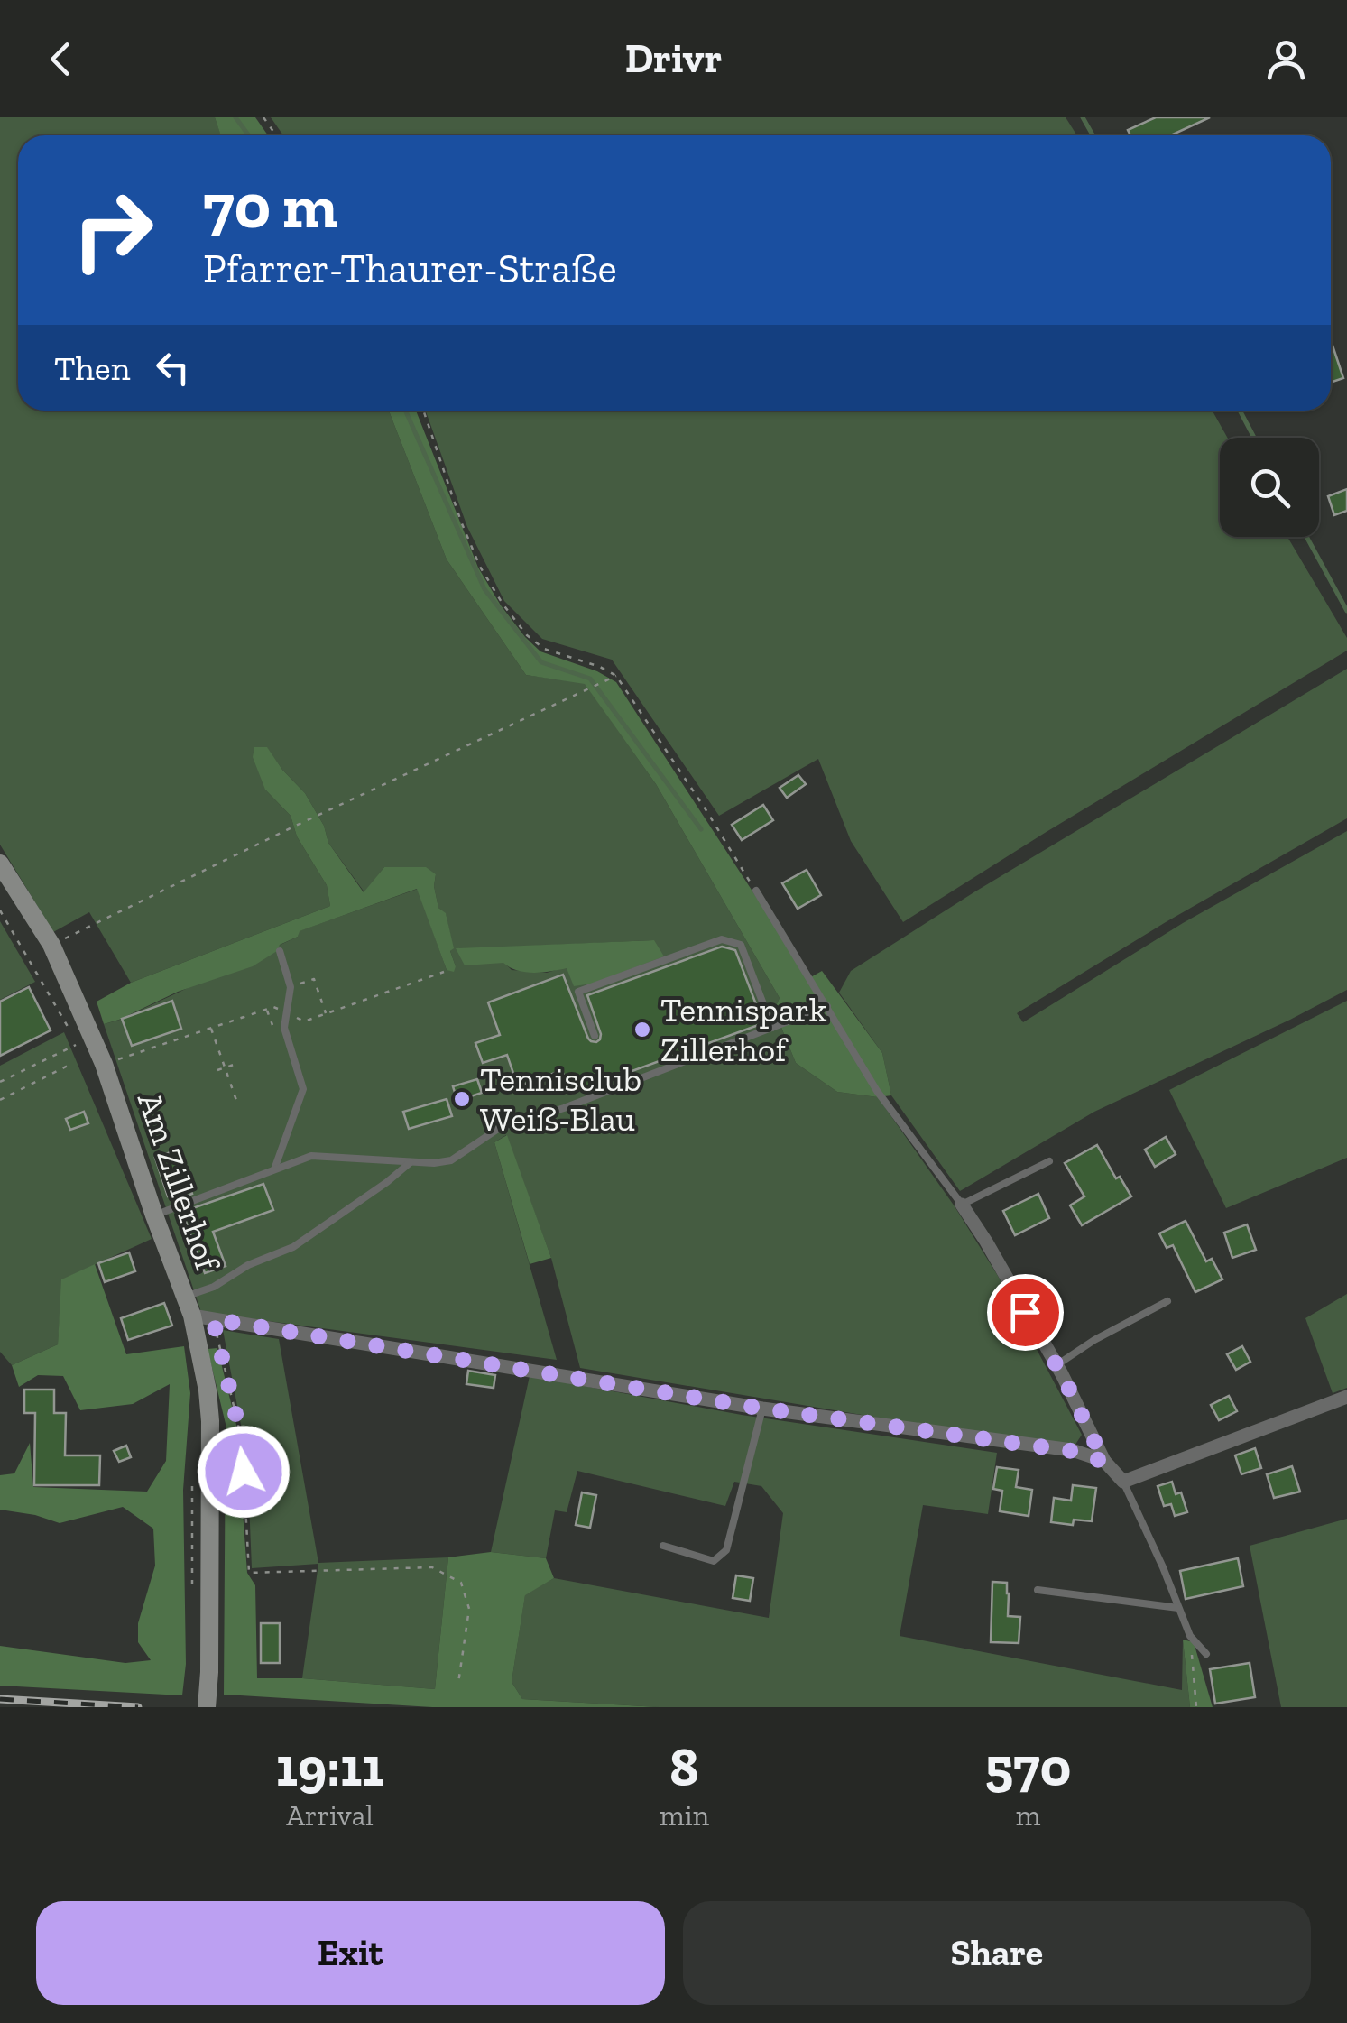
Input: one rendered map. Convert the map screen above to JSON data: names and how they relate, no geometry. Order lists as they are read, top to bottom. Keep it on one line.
{"streets":{"street":["Am Zillerhof"]},"places":["Tennispark Zillerhof","Tennisclub Weiß-Blau"],"page":{"header":"Drivr","turn":["70 m","Pfarrer-Thaurer-Straße"],"then":"Then","eta":["19:11","Arrival","8","min","570","m"],"buttons":["Exit","Share"]}}
